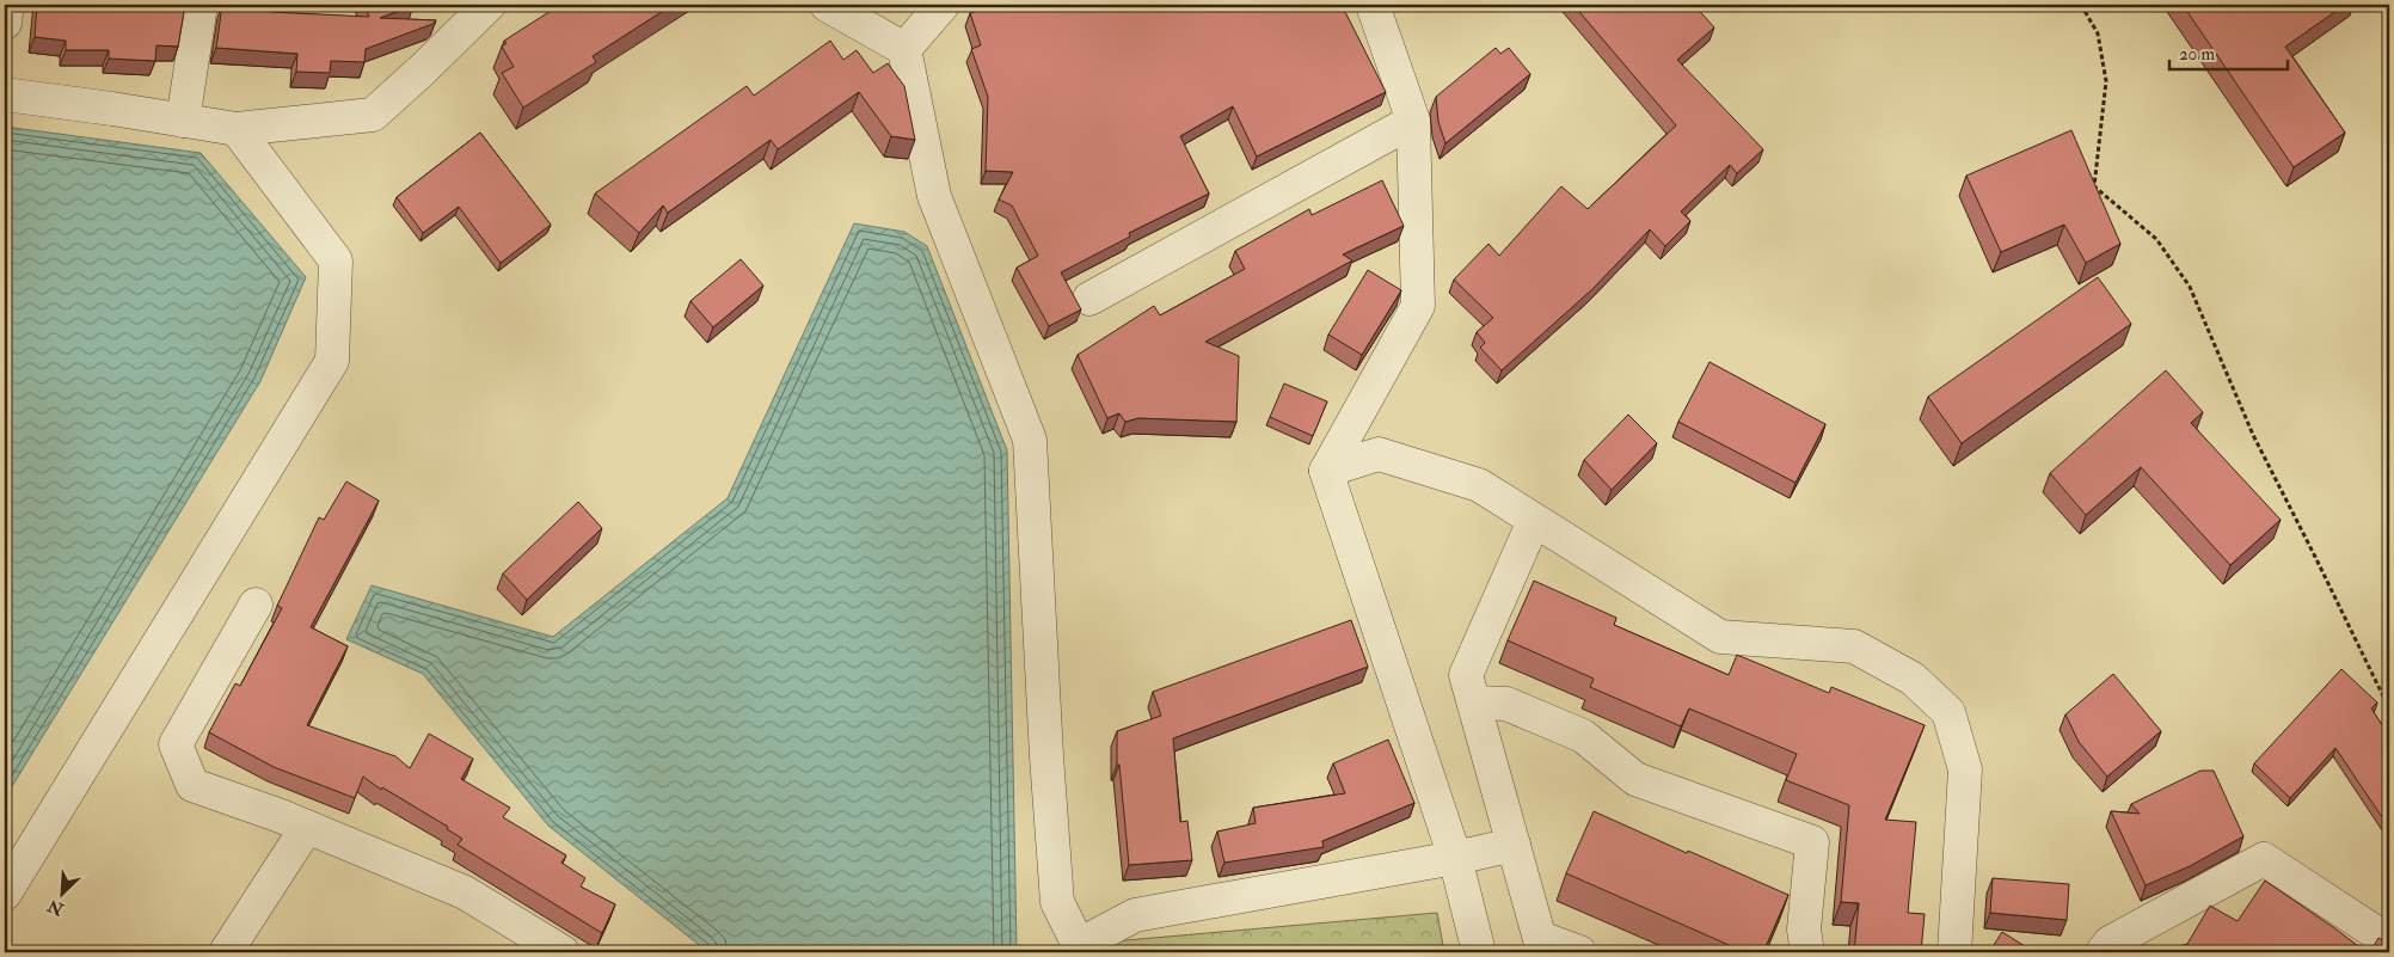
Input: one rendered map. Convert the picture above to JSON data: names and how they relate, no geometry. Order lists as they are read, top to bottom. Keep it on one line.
{"scale_bar":"20 m","north":"bottom left"}
